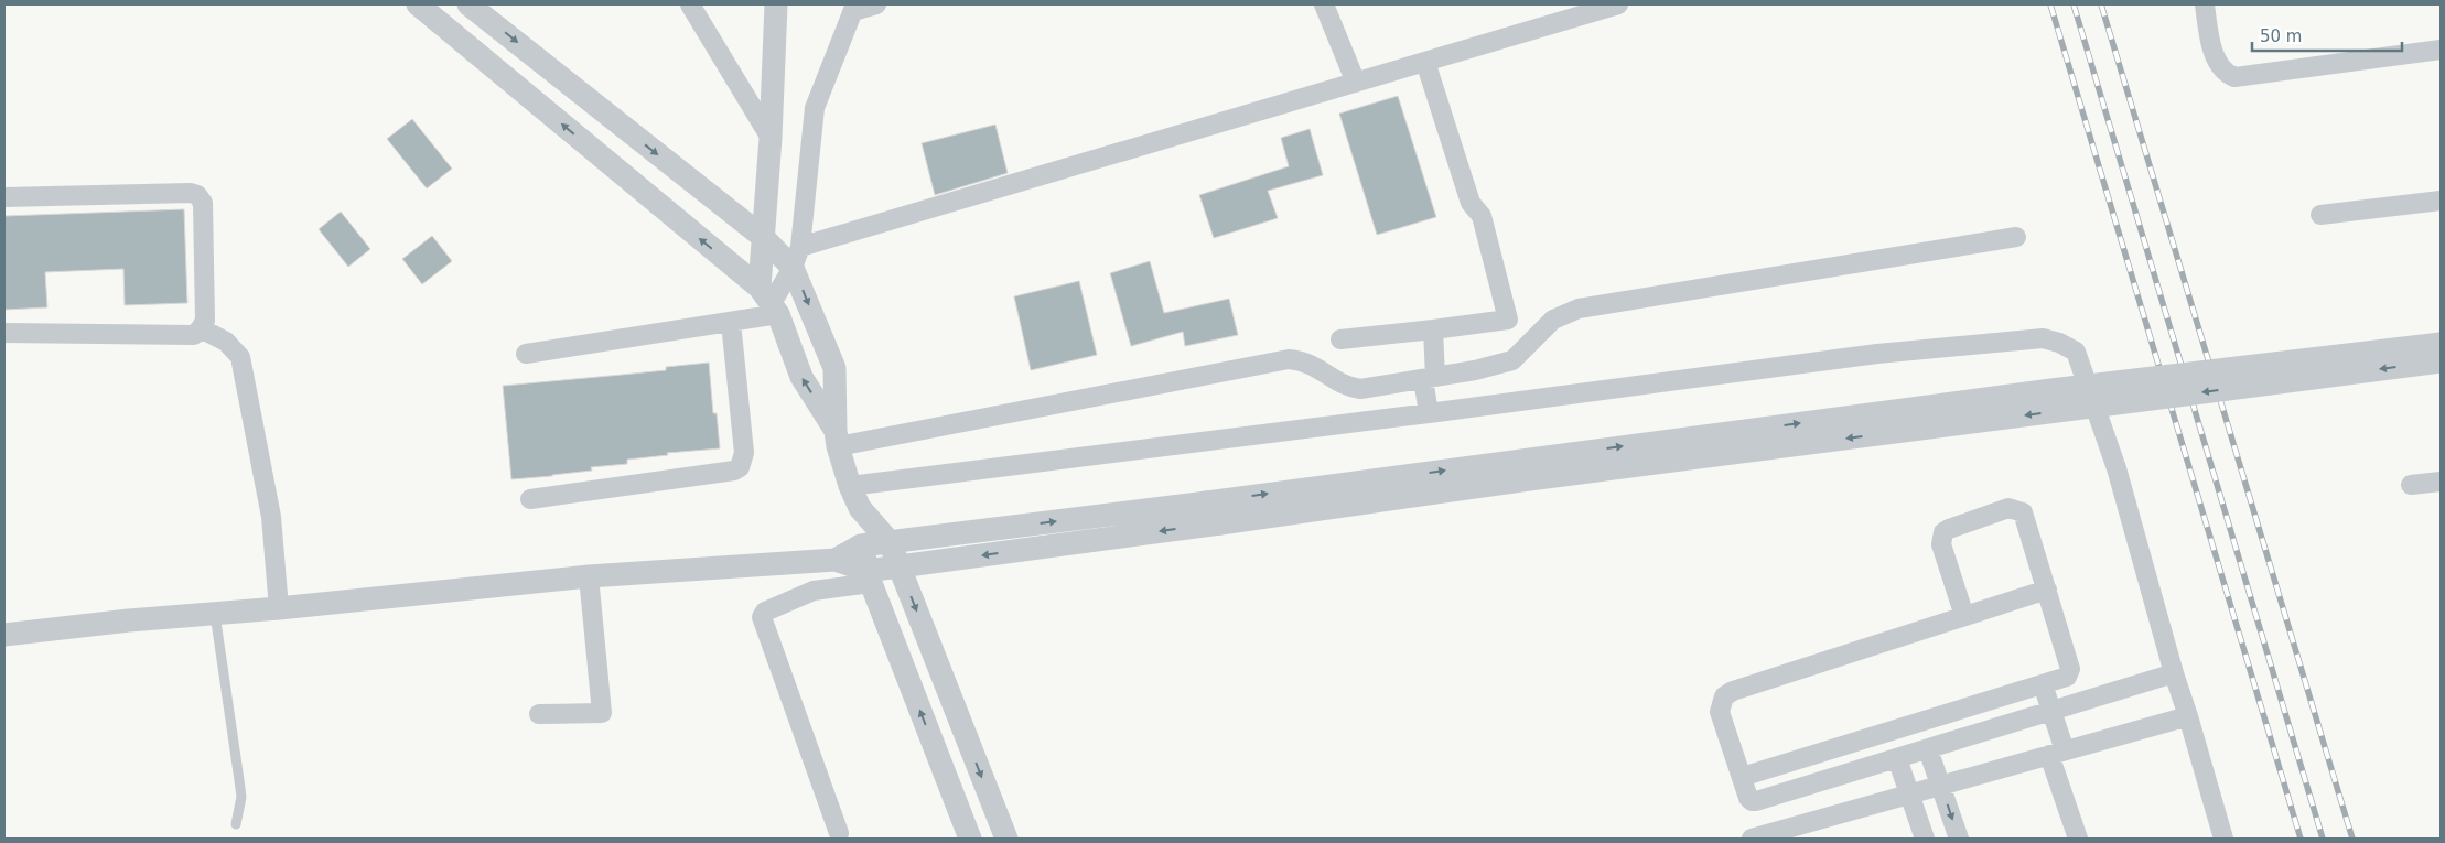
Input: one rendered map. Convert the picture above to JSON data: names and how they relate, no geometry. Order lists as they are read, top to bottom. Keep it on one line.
{"scale_bar":"50 m"}
